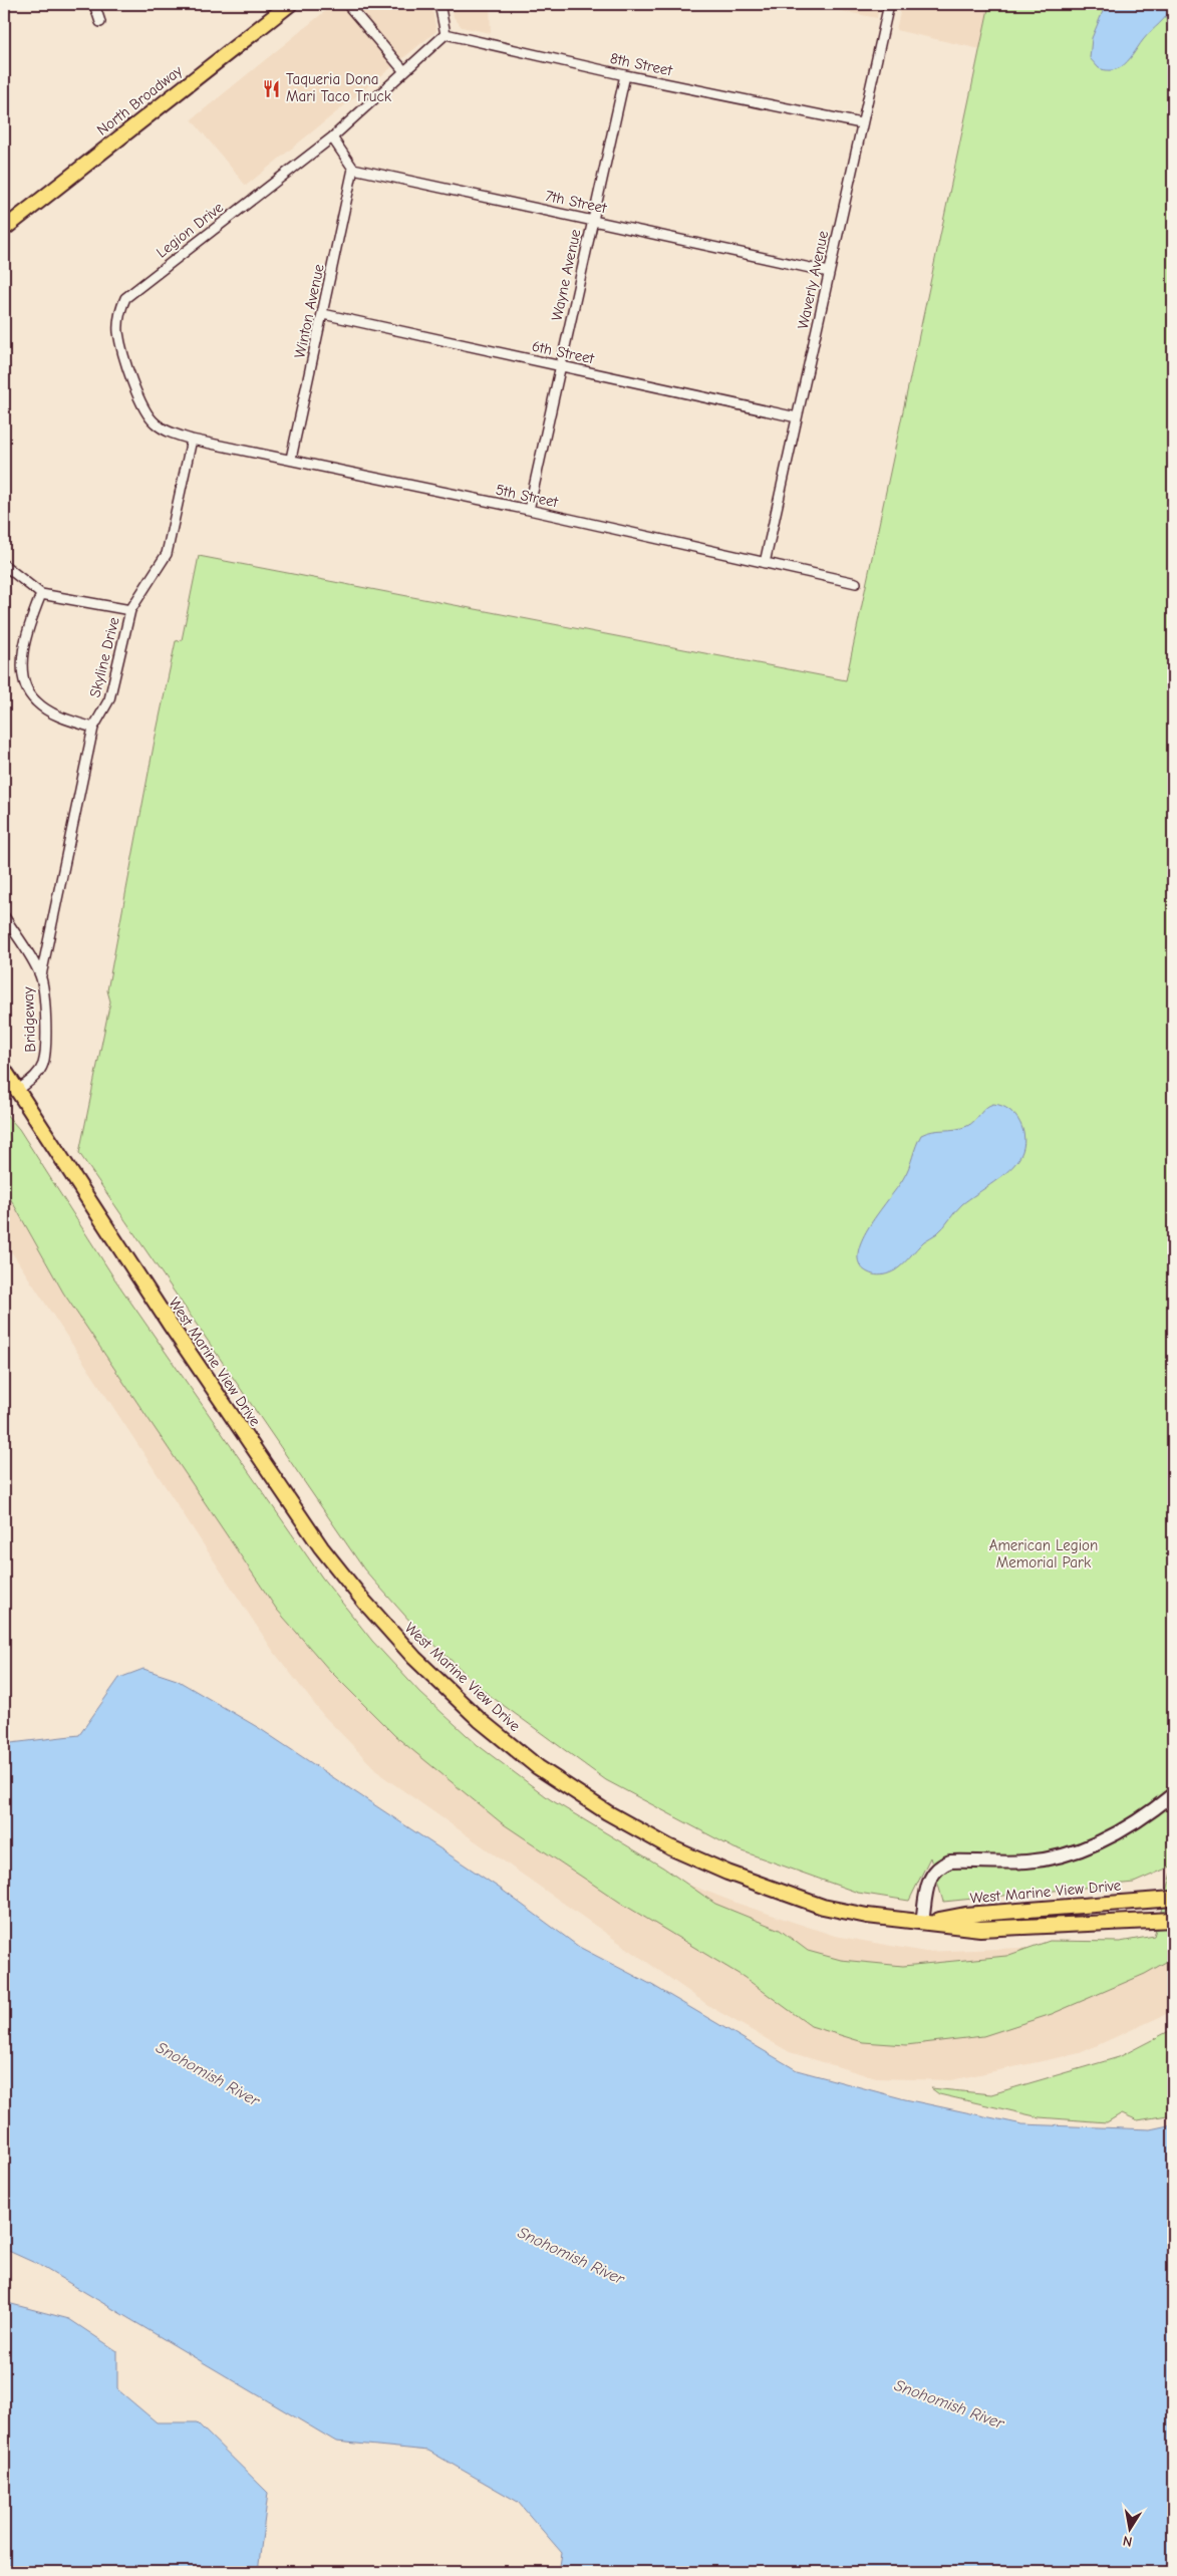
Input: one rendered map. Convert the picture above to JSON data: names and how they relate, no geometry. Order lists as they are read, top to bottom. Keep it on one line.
{"streets":{"main road":["North Broadway","West Marine View Drive"],"street":["8th Street","7th Street","Legion Drive","Wayne Avenue","Waverly Avenue","Winton Avenue","6th Street","5th Street","Skyline Drive","Bridgeway"]},"crossings":[["8th Street","Legion Drive"],["8th Street","Wayne Avenue"],["8th Street","Waverly Avenue"],["7th Street","Wayne Avenue"],["7th Street","Waverly Avenue"],["7th Street","Winton Avenue"],["Legion Drive","5th Street"],["Legion Drive","Skyline Drive"],["Wayne Avenue","6th Street"],["Wayne Avenue","5th Street"],["Waverly Avenue","6th Street"],["Waverly Avenue","5th Street"],["Winton Avenue","6th Street"],["Winton Avenue","5th Street"],["5th Street","Skyline Drive"],["Skyline Drive","Bridgeway"],["Bridgeway","West Marine View Drive"]],"water":["Snohomish River"],"parks":["American Legion Memorial Park"],"places":{"restaurant":["Taqueria Dona Mari Taco Truck"]},"north":"bottom"}
